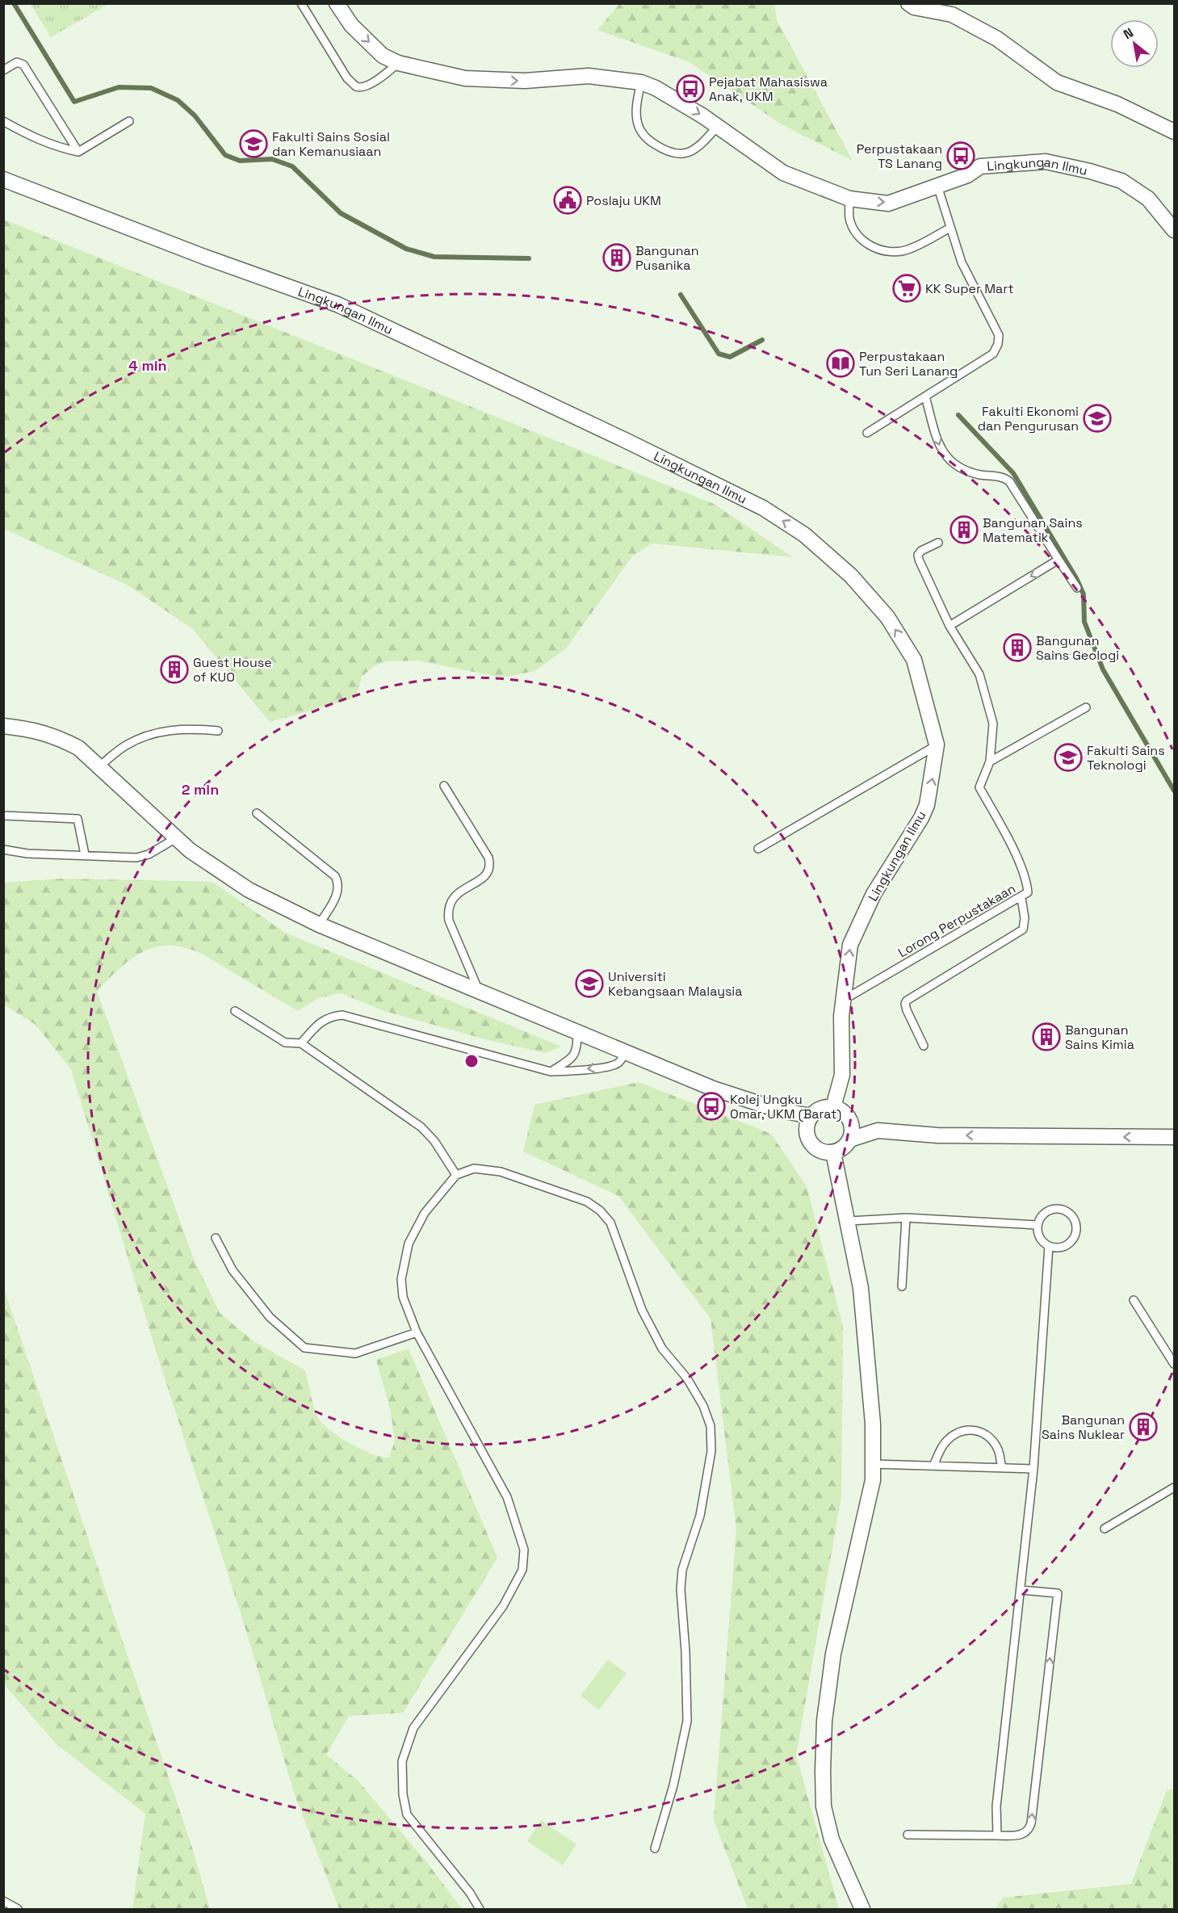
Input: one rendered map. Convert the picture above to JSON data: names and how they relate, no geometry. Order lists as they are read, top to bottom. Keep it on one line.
{"streets":{"street":["Lingkungan Ilmu"],"lane":["Lorong Perpustakaan"]},"crossings":[["Lingkungan Ilmu","Lorong Perpustakaan"]],"places":{"bus stop":["Pejabat Mahasiswa Anak, UKM","Perpustakaan TS Lanang","Kolej Ungku Omar, UKM (Barat)"],"school or university":["Fakulti Sains Sosial dan Kemanusiaan","Fakulti Ekonomi dan Pengurusan","Fakulti Sains Teknologi","Universiti Kebangsaan Malaysia"],"public building":["Poslaju UKM"],"building":["Bangunan Pusanika","Bangunan Sains Matematik","Bangunan Sains Geologi","Guest House of KUO","Bangunan Sains Kimia","Bangunan Sains Nuklear"],"supermarket":["KK Super Mart"],"library":["Perpustakaan Tun Seri Lanang"]},"north":"top left","rings":["4 min","2 min"]}
